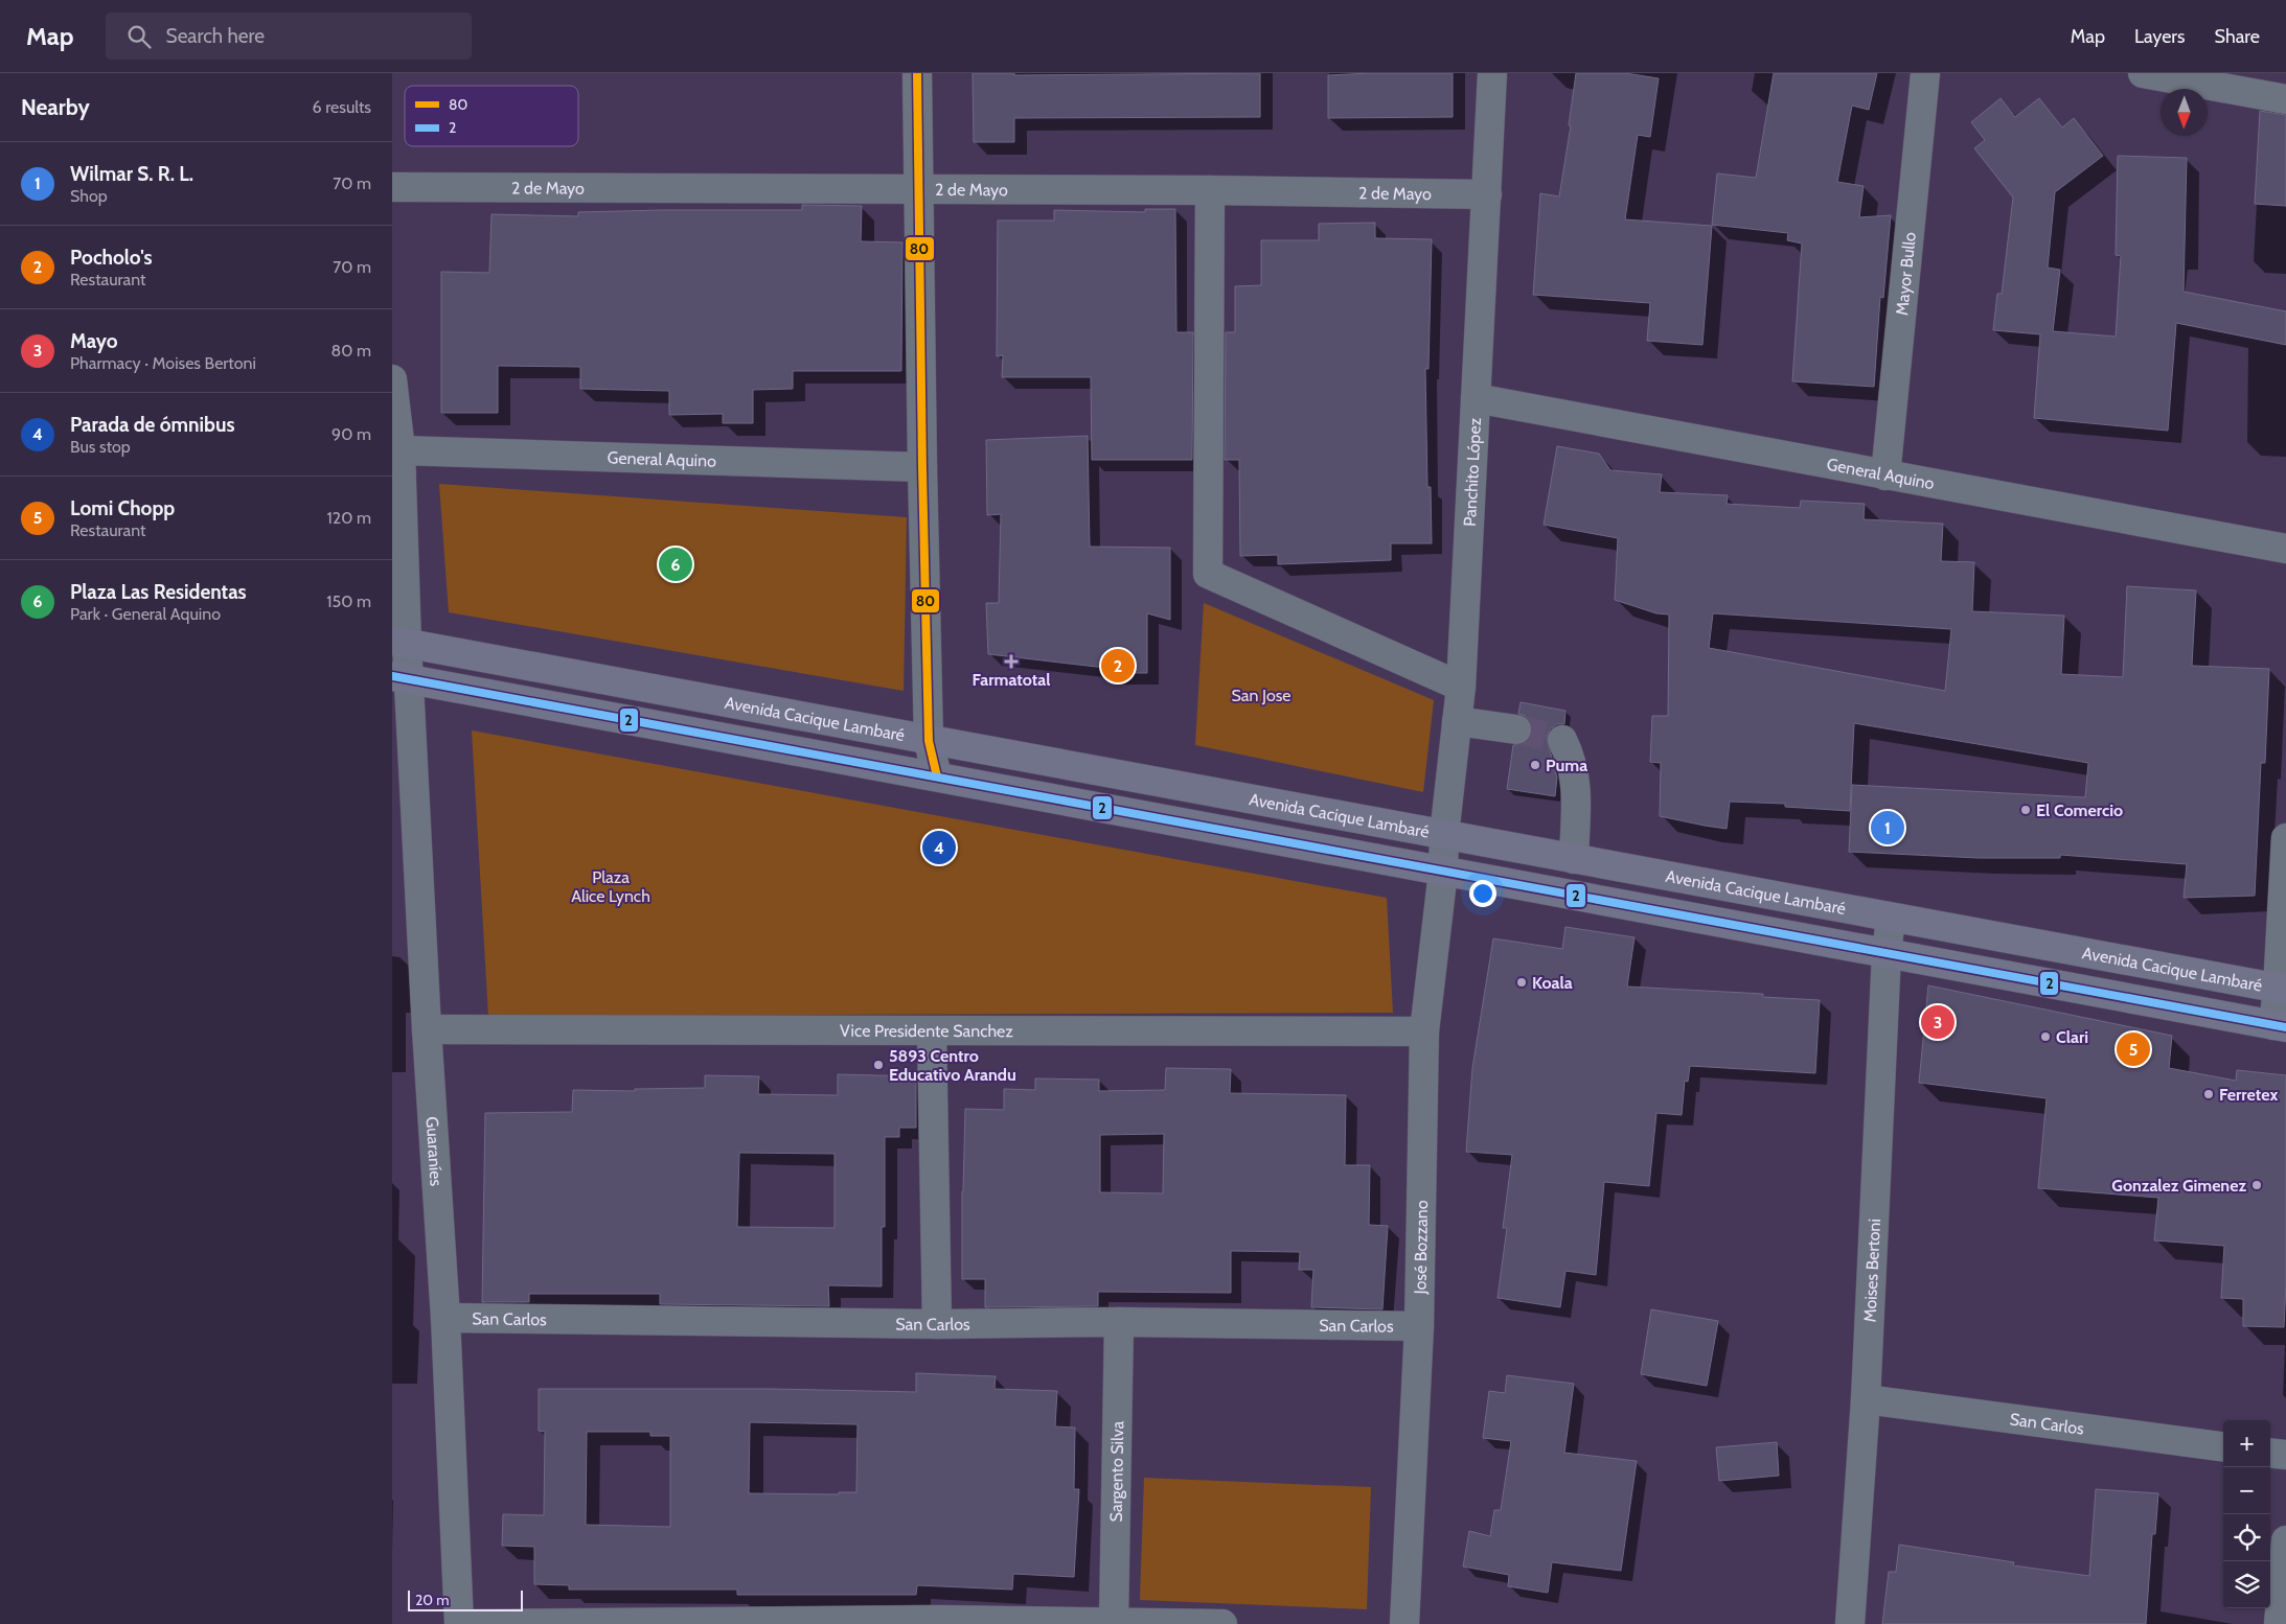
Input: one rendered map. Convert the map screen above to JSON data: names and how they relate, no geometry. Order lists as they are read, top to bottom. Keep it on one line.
{"streets":{"main road":["Avenida Cacique Lambaré"],"street":["2 de Mayo","Mayor Bullo","General Aquino","Panchito López","Vice Presidente Sanchez","Guaraníes","José Bozzano","Moises Bertoni","San Carlos","Sargento Silva"]},"crossings":[["2 de Mayo","Panchito López"],["Mayor Bullo","General Aquino"],["General Aquino","Panchito López"],["General Aquino","Guaraníes"],["Panchito López","Avenida Cacique Lambaré"],["Panchito López","José Bozzano"],["Avenida Cacique Lambaré","Guaraníes"],["Avenida Cacique Lambaré","José Bozzano"],["Avenida Cacique Lambaré","Moises Bertoni"],["Vice Presidente Sanchez","Guaraníes"],["Vice Presidente Sanchez","José Bozzano"],["Guaraníes","San Carlos"],["José Bozzano","San Carlos"],["Moises Bertoni","San Carlos"],["San Carlos","Sargento Silva"]],"parks":["San Jose","Plaza Alice Lynch"],"places":{"health":["Farmatotal"],"other":["Puma","El Comercio","Koala","Clari","5893 Centro Educativo Arandu","Ferretex","Gonzalez Gimenez"]},"lines":["transit line 80","transit line 2"],"legend":["80","2"],"scale_bar":"20 m","north":"bottom","page":{"header":"Map","search":"Search here","nav":["Map","Layers","Share"],"heading":["Nearby","6 results"],"list":[{"mark":"1","name":"Wilmar S. R. L.","note":"Shop","value":"70 m"},{"mark":"2","name":"Pocholo's","note":"Restaurant","value":"70 m"},{"mark":"3","name":"Mayo","note":"Pharmacy · Moises Bertoni","value":"80 m"},{"mark":"4","name":"Parada de ómnibus","note":"Bus stop","value":"90 m"},{"mark":"5","name":"Lomi Chopp","note":"Restaurant","value":"120 m"},{"mark":"6","name":"Plaza Las Residentas","note":"Park · General Aquino","value":"150 m"}],"pins":["6","2","1","4","3","5"],"map_buttons":["+","−"],"scale":"20 m"}}
